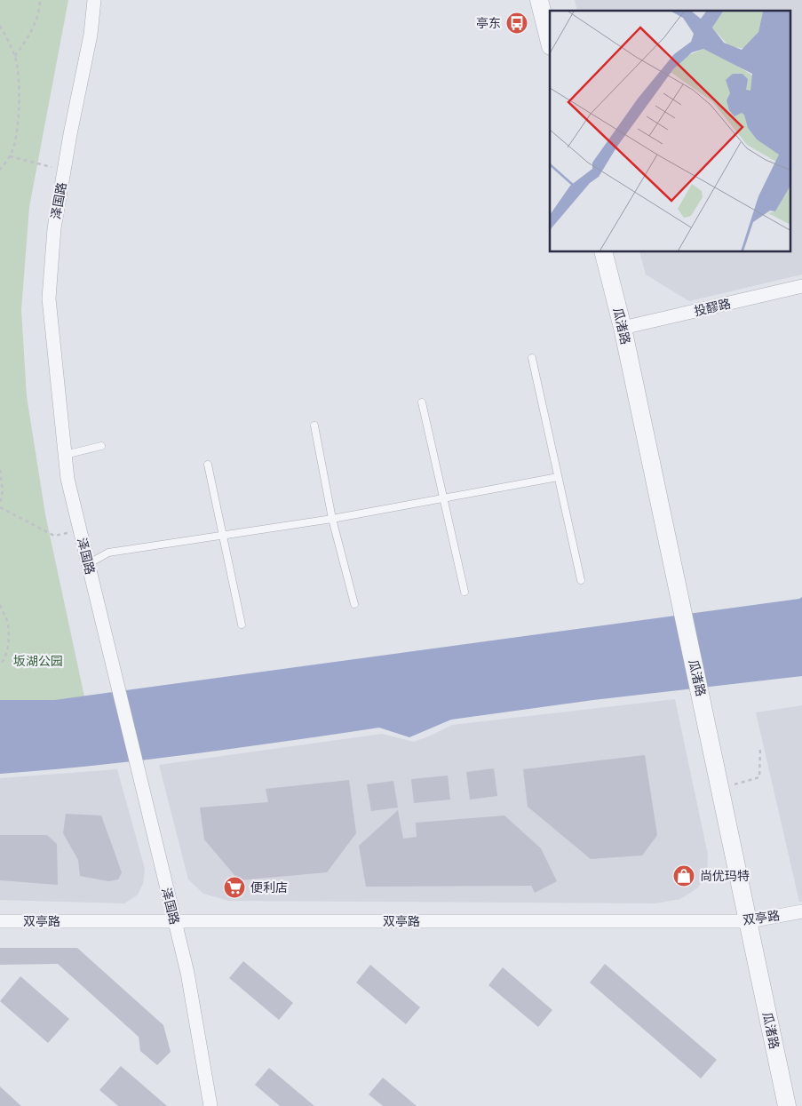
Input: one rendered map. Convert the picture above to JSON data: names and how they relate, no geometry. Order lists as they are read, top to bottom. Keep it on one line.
{"streets":{"street":["泽国路","投醪路","瓜渚路","双亭路"]},"crossings":[["泽国路","双亭路"],["投醪路","瓜渚路"],["瓜渚路","双亭路"]],"parks":["坂湖公园"],"places":{"bus stop":["亭东"],"shop":["尚优玛特"],"supermarket":["便利店"]}}
